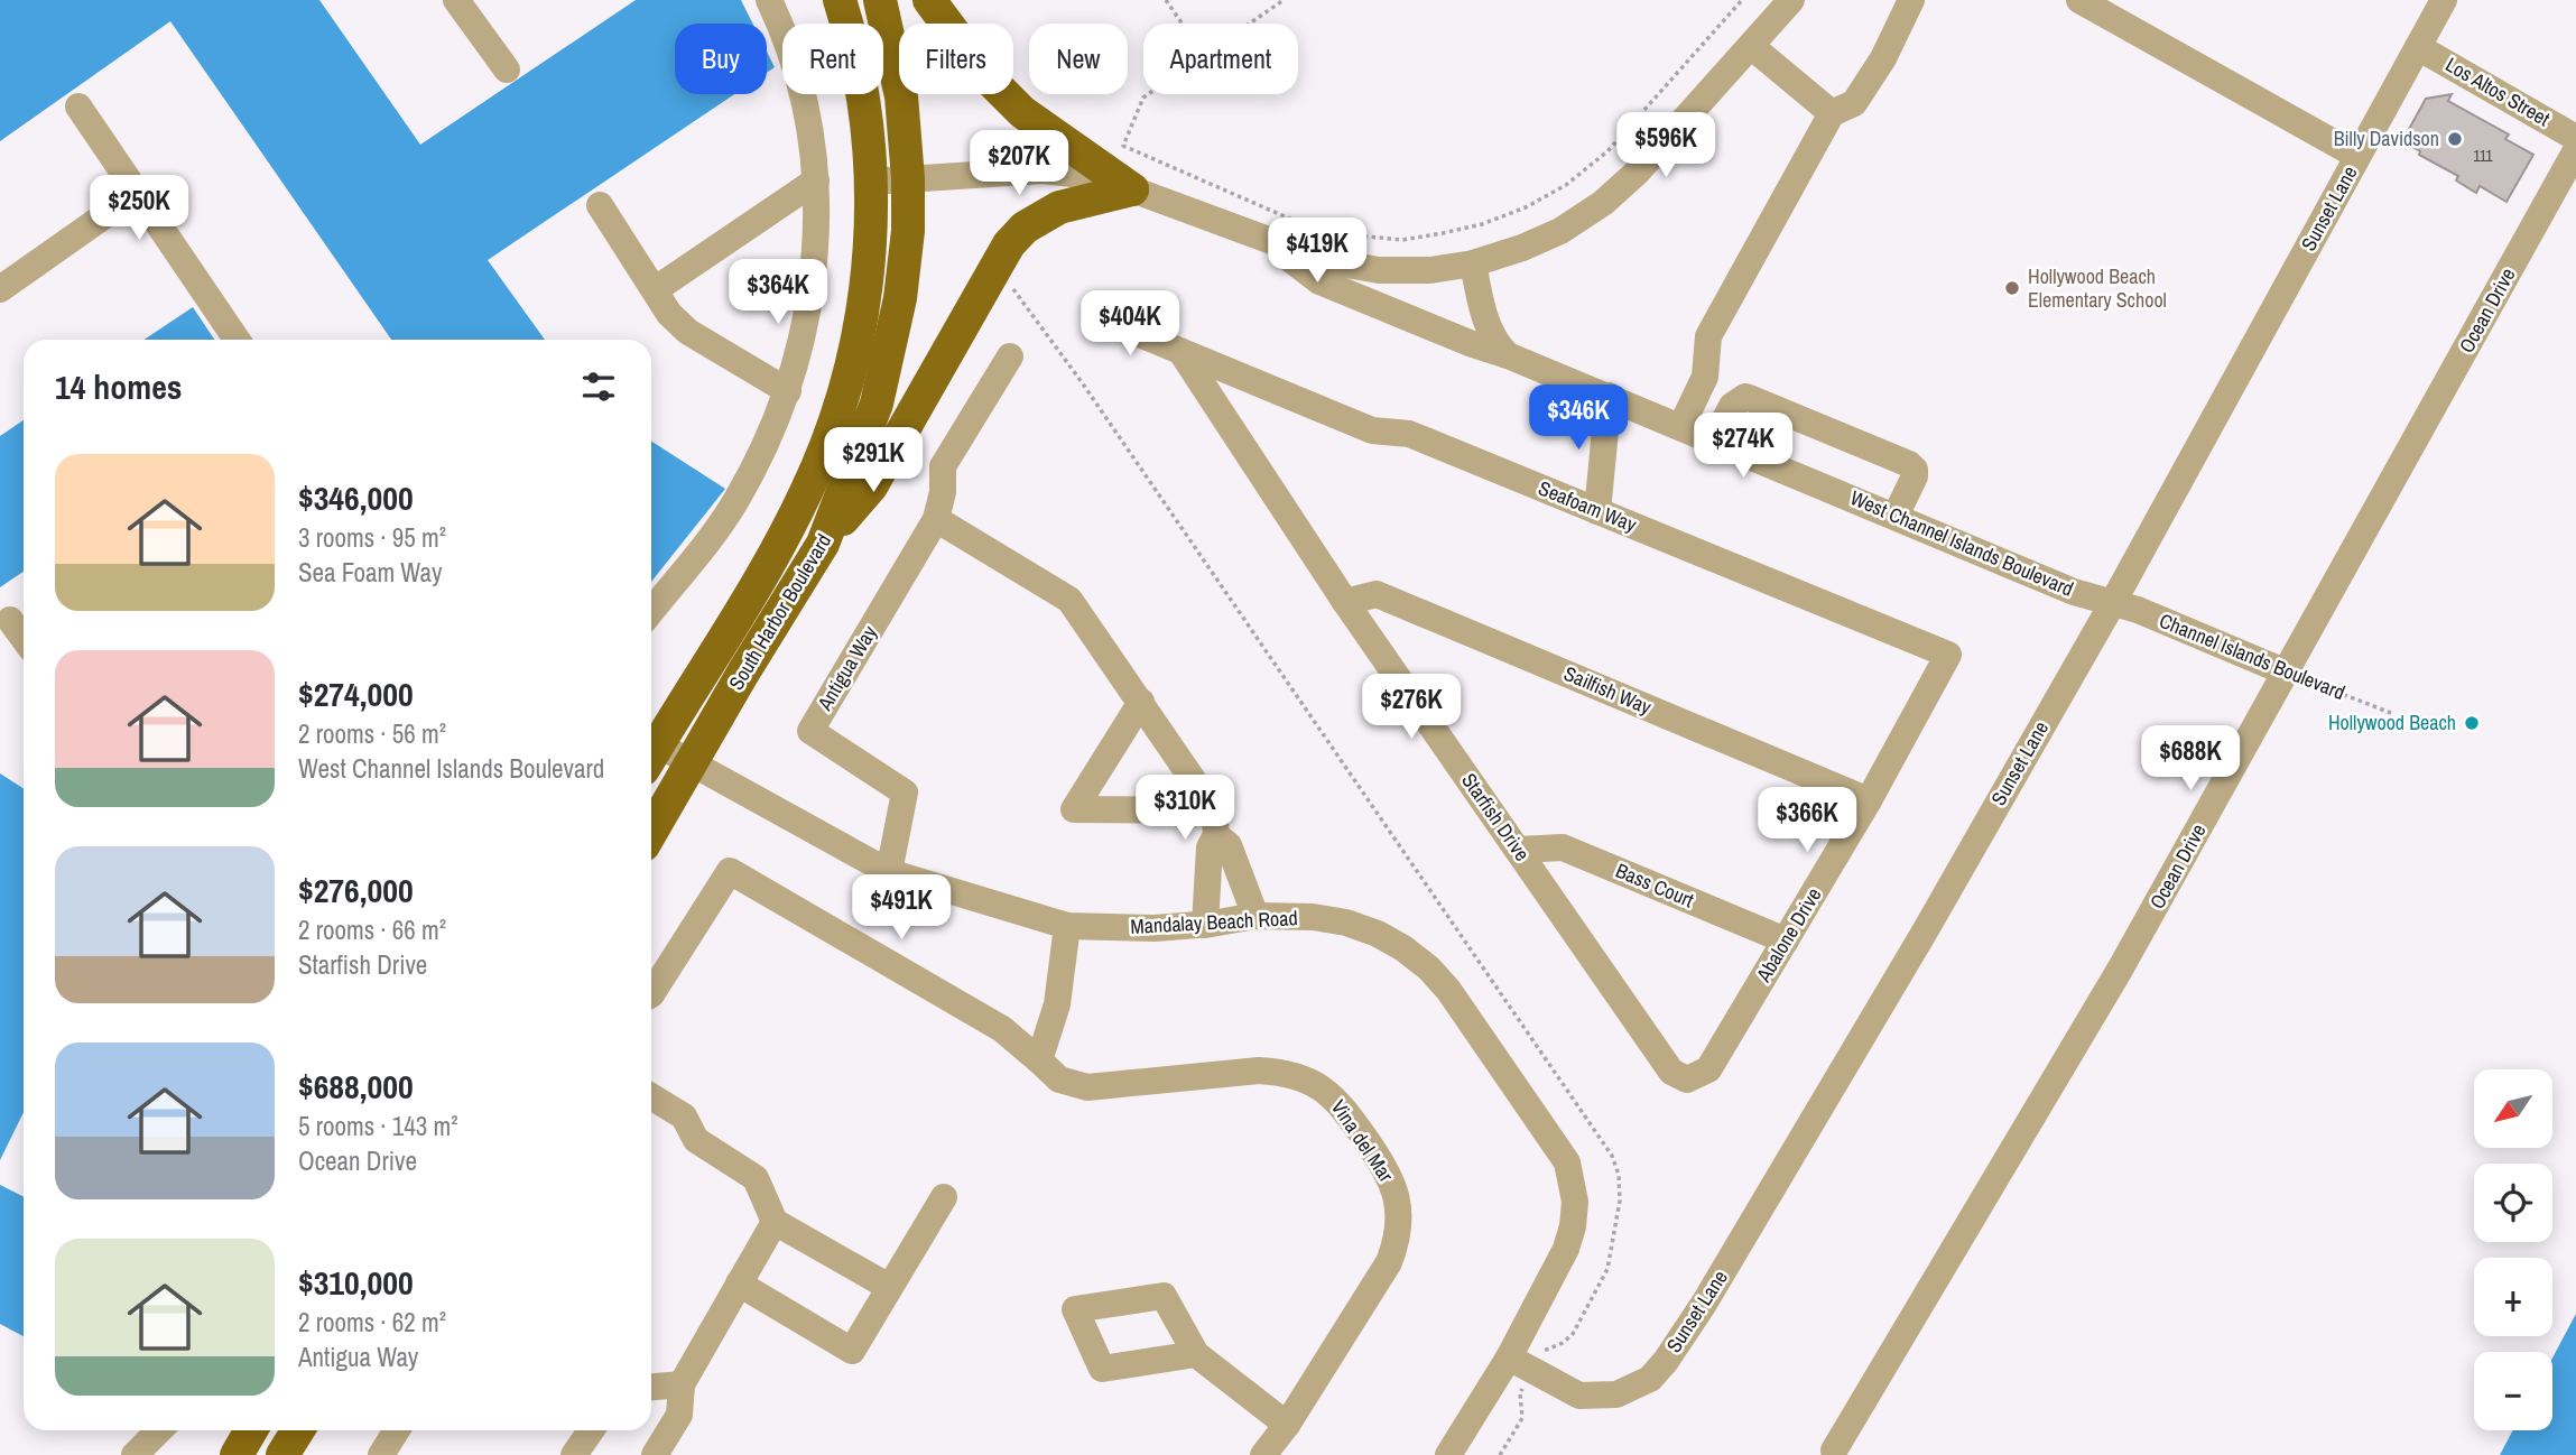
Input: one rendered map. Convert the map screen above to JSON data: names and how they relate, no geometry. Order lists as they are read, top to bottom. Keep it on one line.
{"streets":{"main road":["South Harbor Boulevard"],"street":["Los Altos Street","Sunset Lane","Ocean Drive","Seafoam Way","West Channel Islands Boulevard","Channel Islands Boulevard","Antigua Way","Sailfish Way","Starfish Drive","Bass Court","Mandalay Beach Road","Abalone Drive","Vina del Mar"]},"crossings":[["Los Altos Street","Sunset Lane"],["Sunset Lane","West Channel Islands Boulevard"],["Sunset Lane","Channel Islands Boulevard"],["Sunset Lane","Mandalay Beach Road"],["Ocean Drive","Channel Islands Boulevard"],["Seafoam Way","Starfish Drive"],["Seafoam Way","Abalone Drive"],["West Channel Islands Boulevard","South Harbor Boulevard"],["West Channel Islands Boulevard","Channel Islands Boulevard"],["South Harbor Boulevard","Mandalay Beach Road"],["Antigua Way","Mandalay Beach Road"],["Sailfish Way","Starfish Drive"],["Sailfish Way","Abalone Drive"],["Starfish Drive","Bass Court"],["Starfish Drive","Abalone Drive"],["Bass Court","Abalone Drive"]],"places":["Billy Davidson","Hollywood Beach Elementary School","Hollywood Beach"],"house_numbers":["111"],"north":"bottom left","page":{"chip":["Buy","Rent","Filters","New","Apartment"],"price":["$596K","$207K","$250K","$419K","$364K","$404K","$346K","$274K","$291K","$276K","$688K","$310K","$366K","$491K"],"heading":"14 homes","list":[{"name":"$346,000","note":"3 rooms · 95 m² · Sea Foam Way"},{"name":"$274,000","note":"2 rooms · 56 m² · West Channel Islands Boulevard"},{"name":"$276,000","note":"2 rooms · 66 m² · Starfish Drive"},{"name":"$688,000","note":"5 rooms · 143 m² · Ocean Drive"},{"name":"$310,000","note":"2 rooms · 62 m² · Antigua Way"}],"map_buttons":["+","−"]}}
